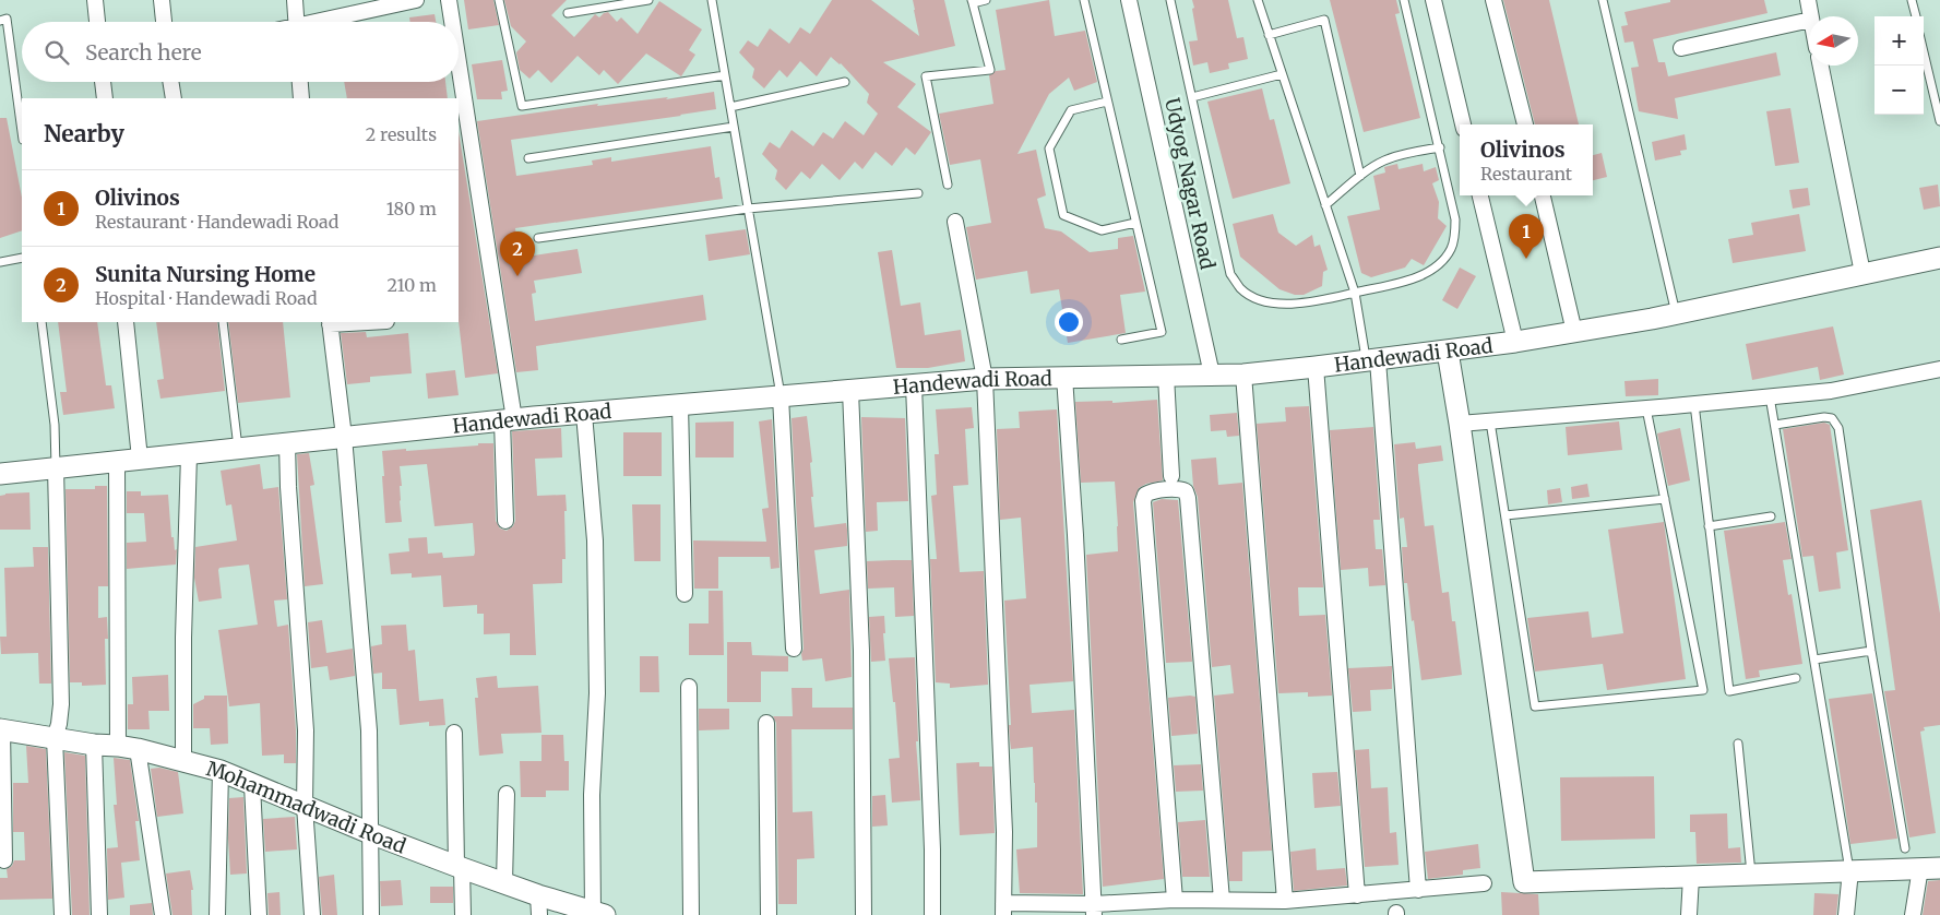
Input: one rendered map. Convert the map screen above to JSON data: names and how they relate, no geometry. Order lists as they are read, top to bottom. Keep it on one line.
{"streets":{"main road":["Handewadi Road","Mohammadwadi Road"],"street":["Udyog Nagar Road"]},"crossings":[["Udyog Nagar Road","Handewadi Road"]],"north":"left","page":{"map_buttons":["+","−"],"search":"Search here","heading":["Nearby","2 results"],"popup":["Olivinos","Restaurant"],"list":[{"mark":"1","name":"Olivinos","note":"Restaurant · Handewadi Road","value":"180 m"},{"mark":"2","name":"Sunita Nursing Home","note":"Hospital · Handewadi Road","value":"210 m"}],"pins":["1","2"]}}
